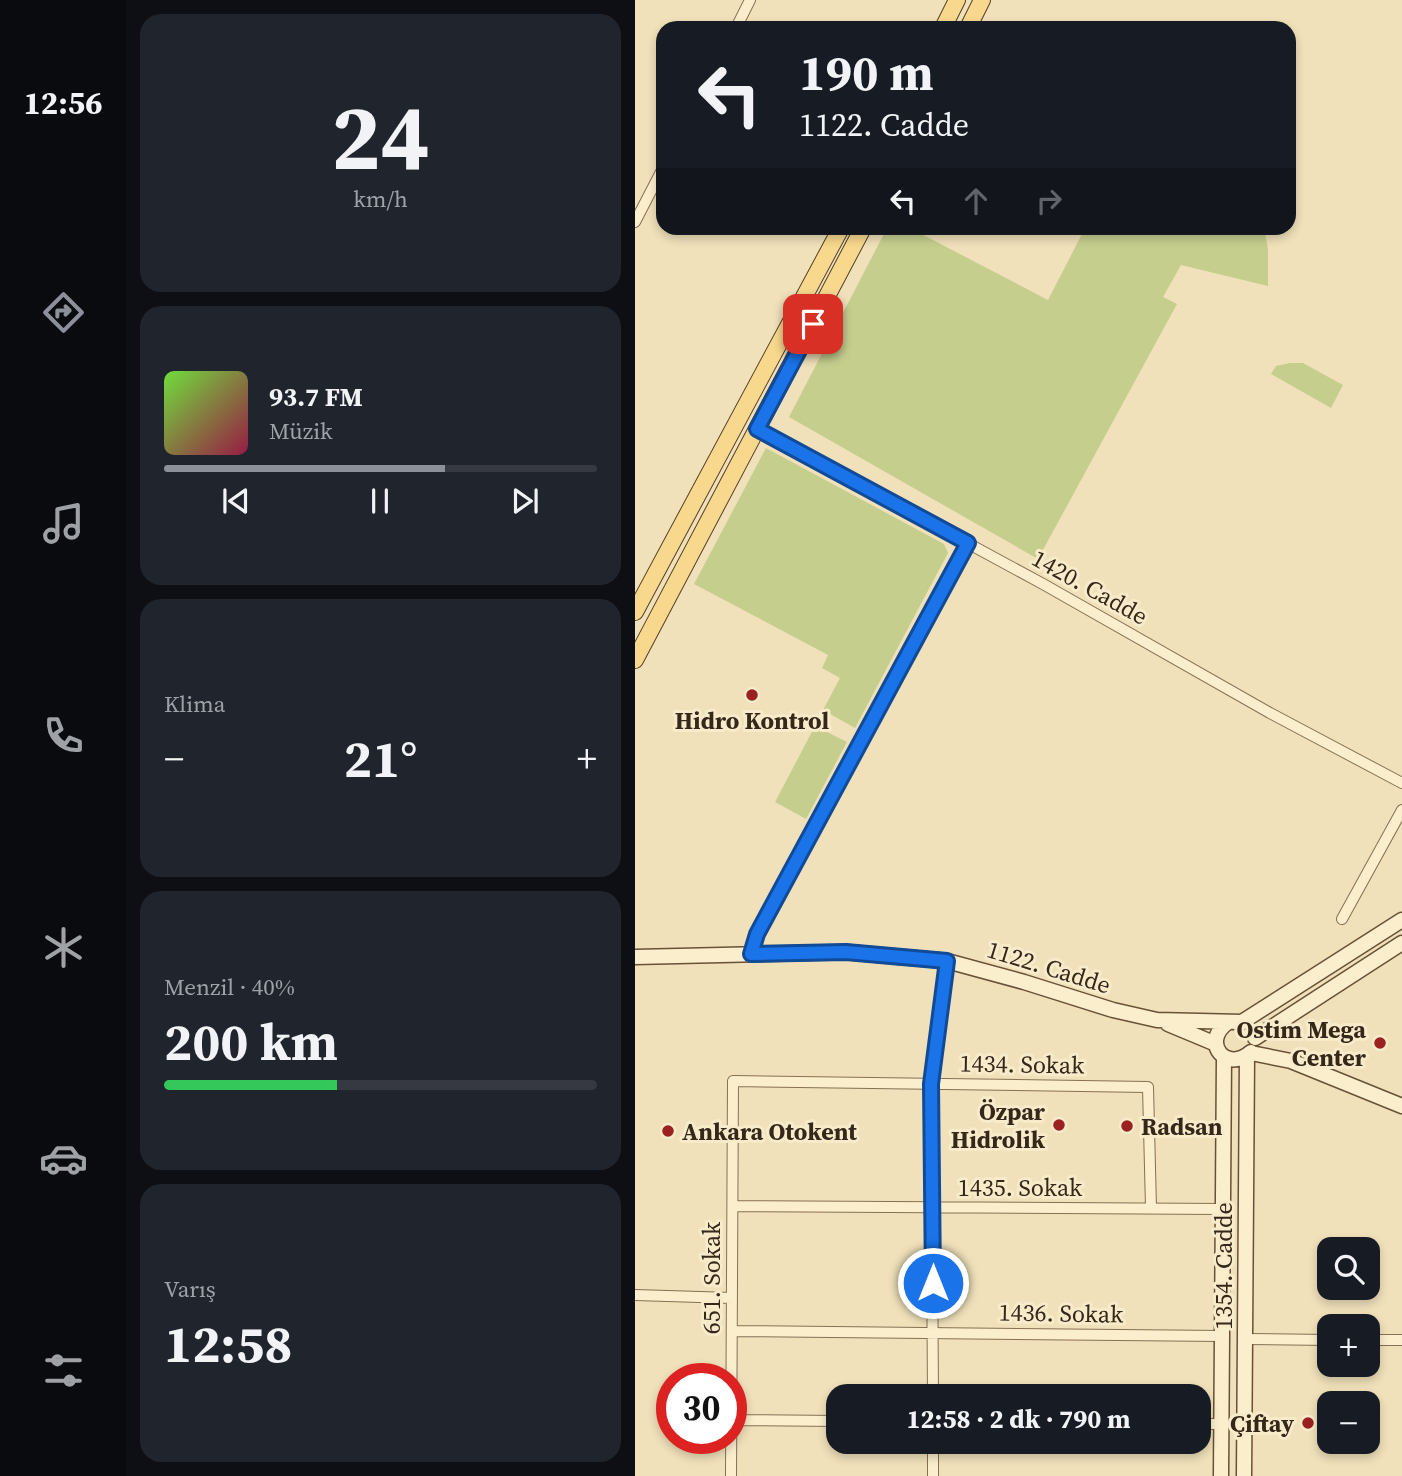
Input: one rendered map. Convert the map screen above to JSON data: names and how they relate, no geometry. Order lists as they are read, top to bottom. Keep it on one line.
{"streets":{"main road":["1122. Cadde","1354. Cadde"],"street":["1420. Cadde","1434. Sokak","1435. Sokak","651. Sokak","1436. Sokak"]},"crossings":[["1434. Sokak","1435. Sokak"],["1434. Sokak","651. Sokak"],["1435. Sokak","1354. Cadde"],["1435. Sokak","651. Sokak"],["1354. Cadde","1436. Sokak"],["651. Sokak","1436. Sokak"]],"places":["Hidro Kontrol","Ostim Mega Center","Özpar Hidrolik","Radsan","Ankara Otokent","Çiftay"],"page":{"tabs":"12:56","tile":[["24","km/h"],"Klima",["Menzil · 40%","200 km"],["Varış","12:58"]],"turn":["190 m","1122. Cadde"],"song":["93.7 FM","Müzik"],"heat":["−","21°","+"],"map_buttons":["+","−"],"limit":"30","trip":"12:58 · 2 dk · 790 m"}}
